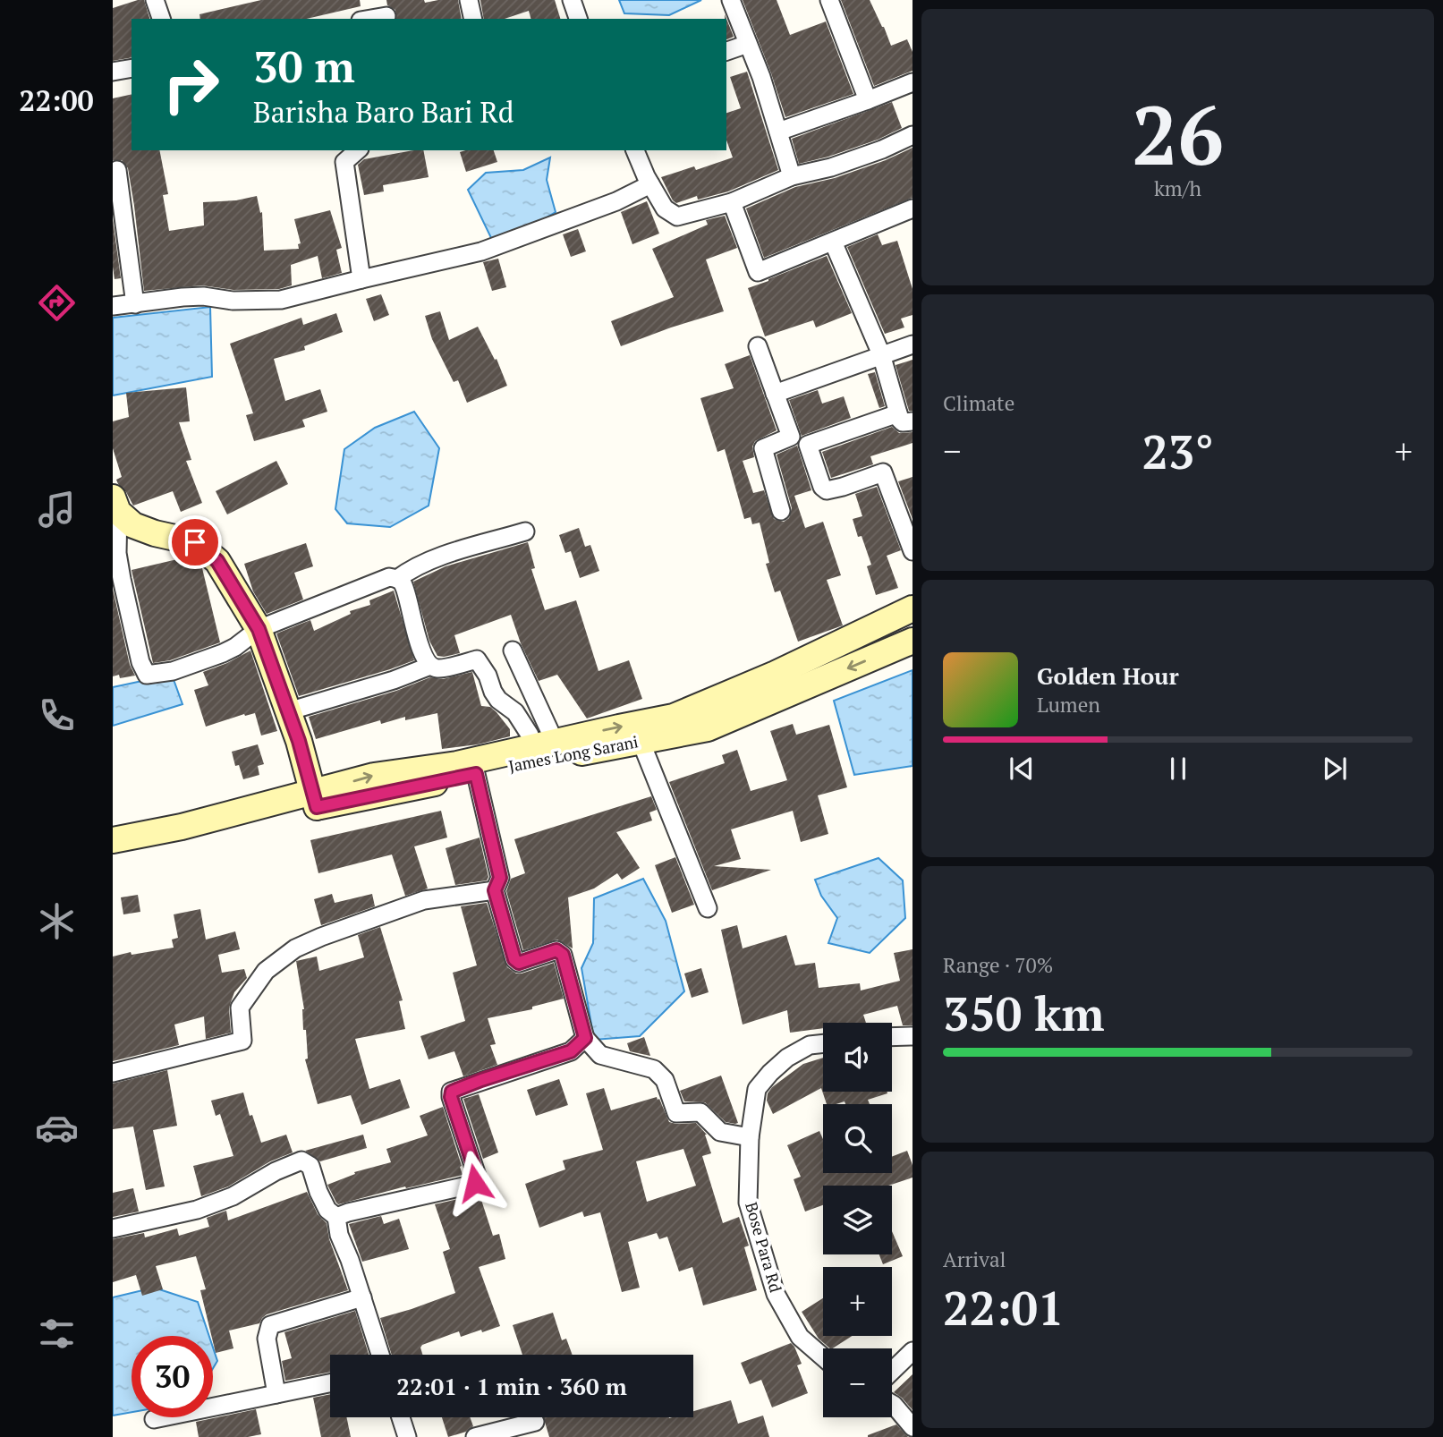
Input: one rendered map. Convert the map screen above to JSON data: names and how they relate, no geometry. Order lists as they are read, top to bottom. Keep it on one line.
{"streets":{"main road":["James Long Sarani"],"street":["Bose Para Rd"]},"page":{"tabs":"22:00","tile":[["26","km/h"],"Climate",["Range · 70%","350 km"],["Arrival","22:01"]],"turn":["30 m","Barisha Baro Bari Rd"],"heat":["−","23°","+"],"song":["Golden Hour","Lumen"],"map_buttons":["+","−"],"limit":"30","trip":"22:01 · 1 min · 360 m"}}
